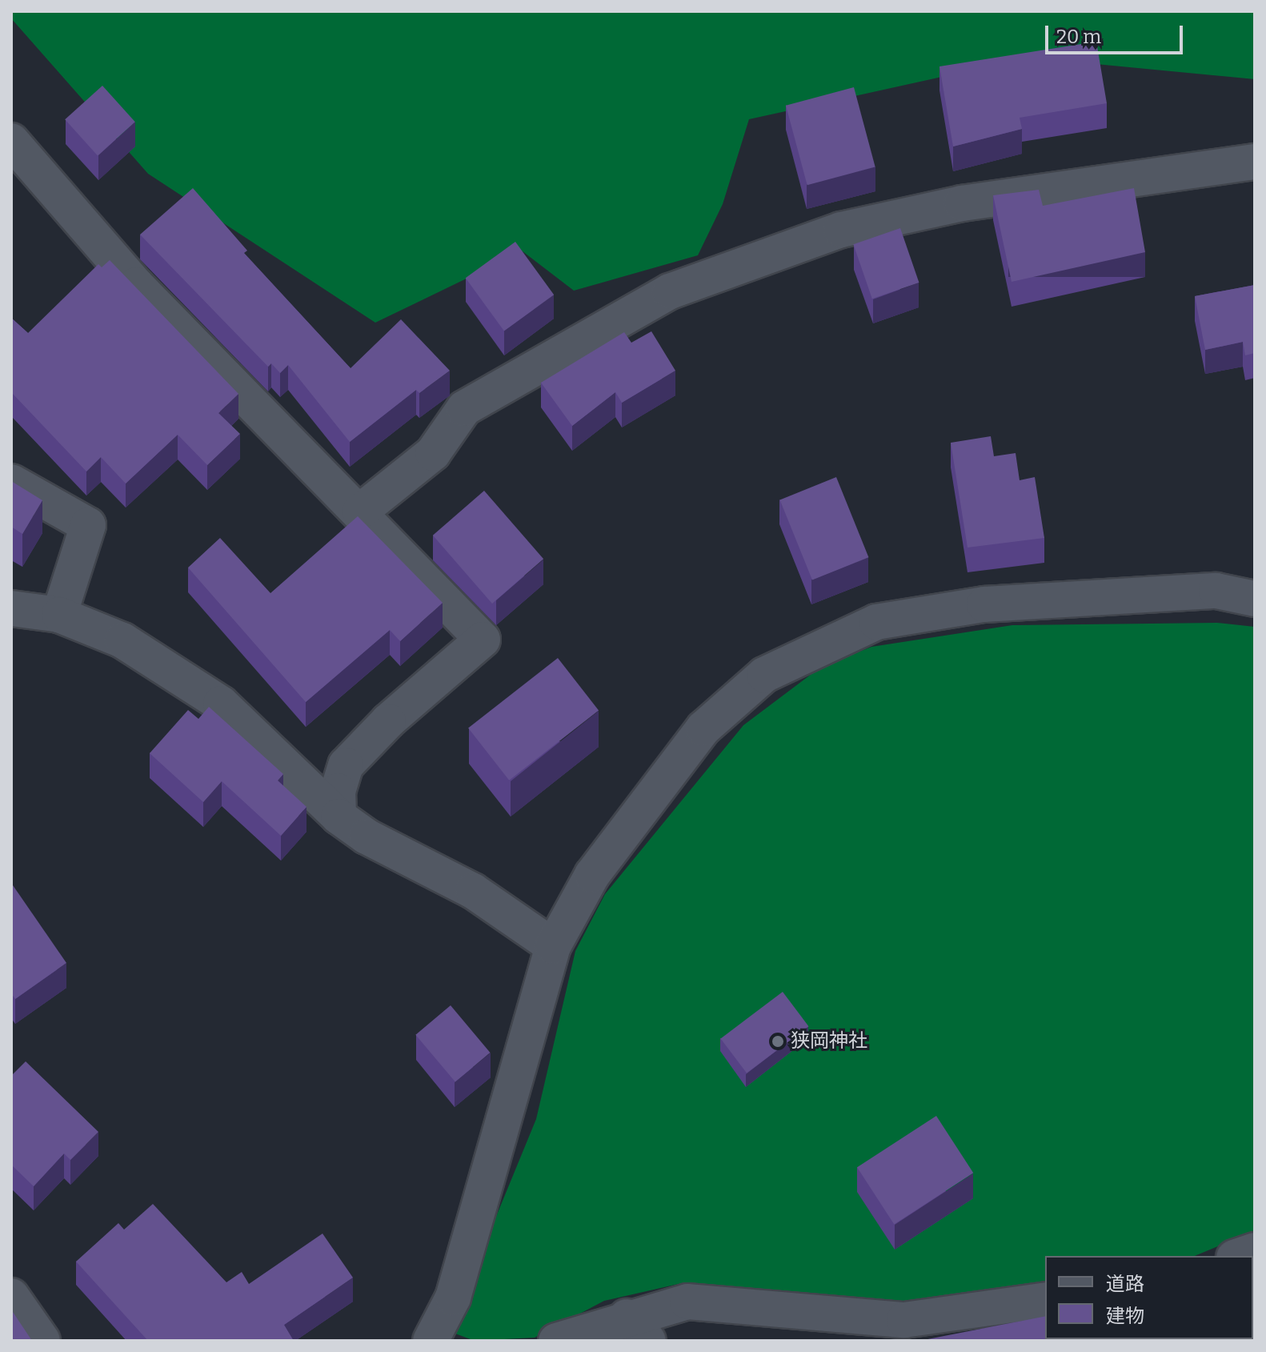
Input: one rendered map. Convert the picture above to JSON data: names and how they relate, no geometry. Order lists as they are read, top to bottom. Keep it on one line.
{"places":["狭岡神社"],"legend":["道路","建物"],"scale_bar":"20 m"}
